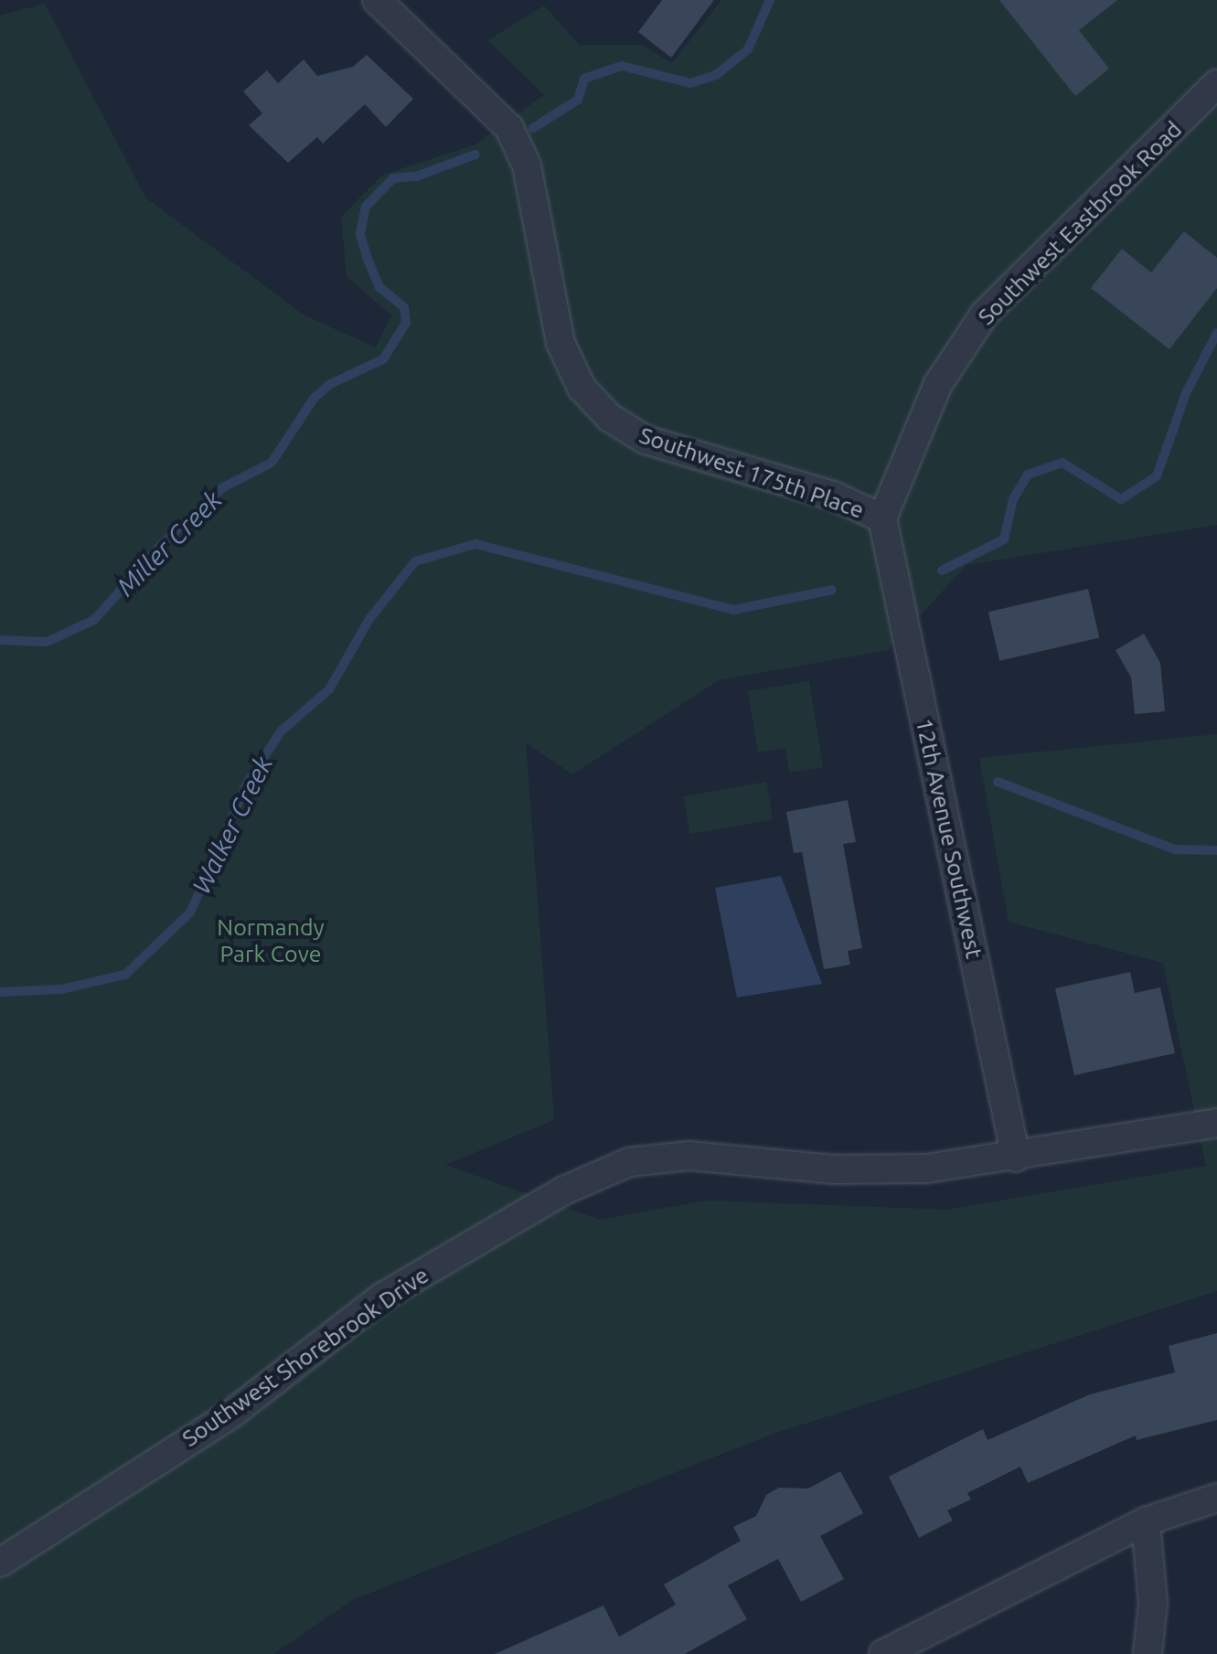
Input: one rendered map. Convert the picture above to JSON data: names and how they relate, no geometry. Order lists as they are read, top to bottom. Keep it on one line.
{"streets":{"street":["Southwest Eastbrook Road","Southwest 175th Place","12th Avenue Southwest","Southwest Shorebrook Drive"]},"crossings":[["Southwest Eastbrook Road","Southwest 175th Place"],["Southwest Eastbrook Road","12th Avenue Southwest"],["Southwest 175th Place","12th Avenue Southwest"],["12th Avenue Southwest","Southwest Shorebrook Drive"]],"water":["Miller Creek","Walker Creek"],"parks":["Normandy Park Cove"]}
